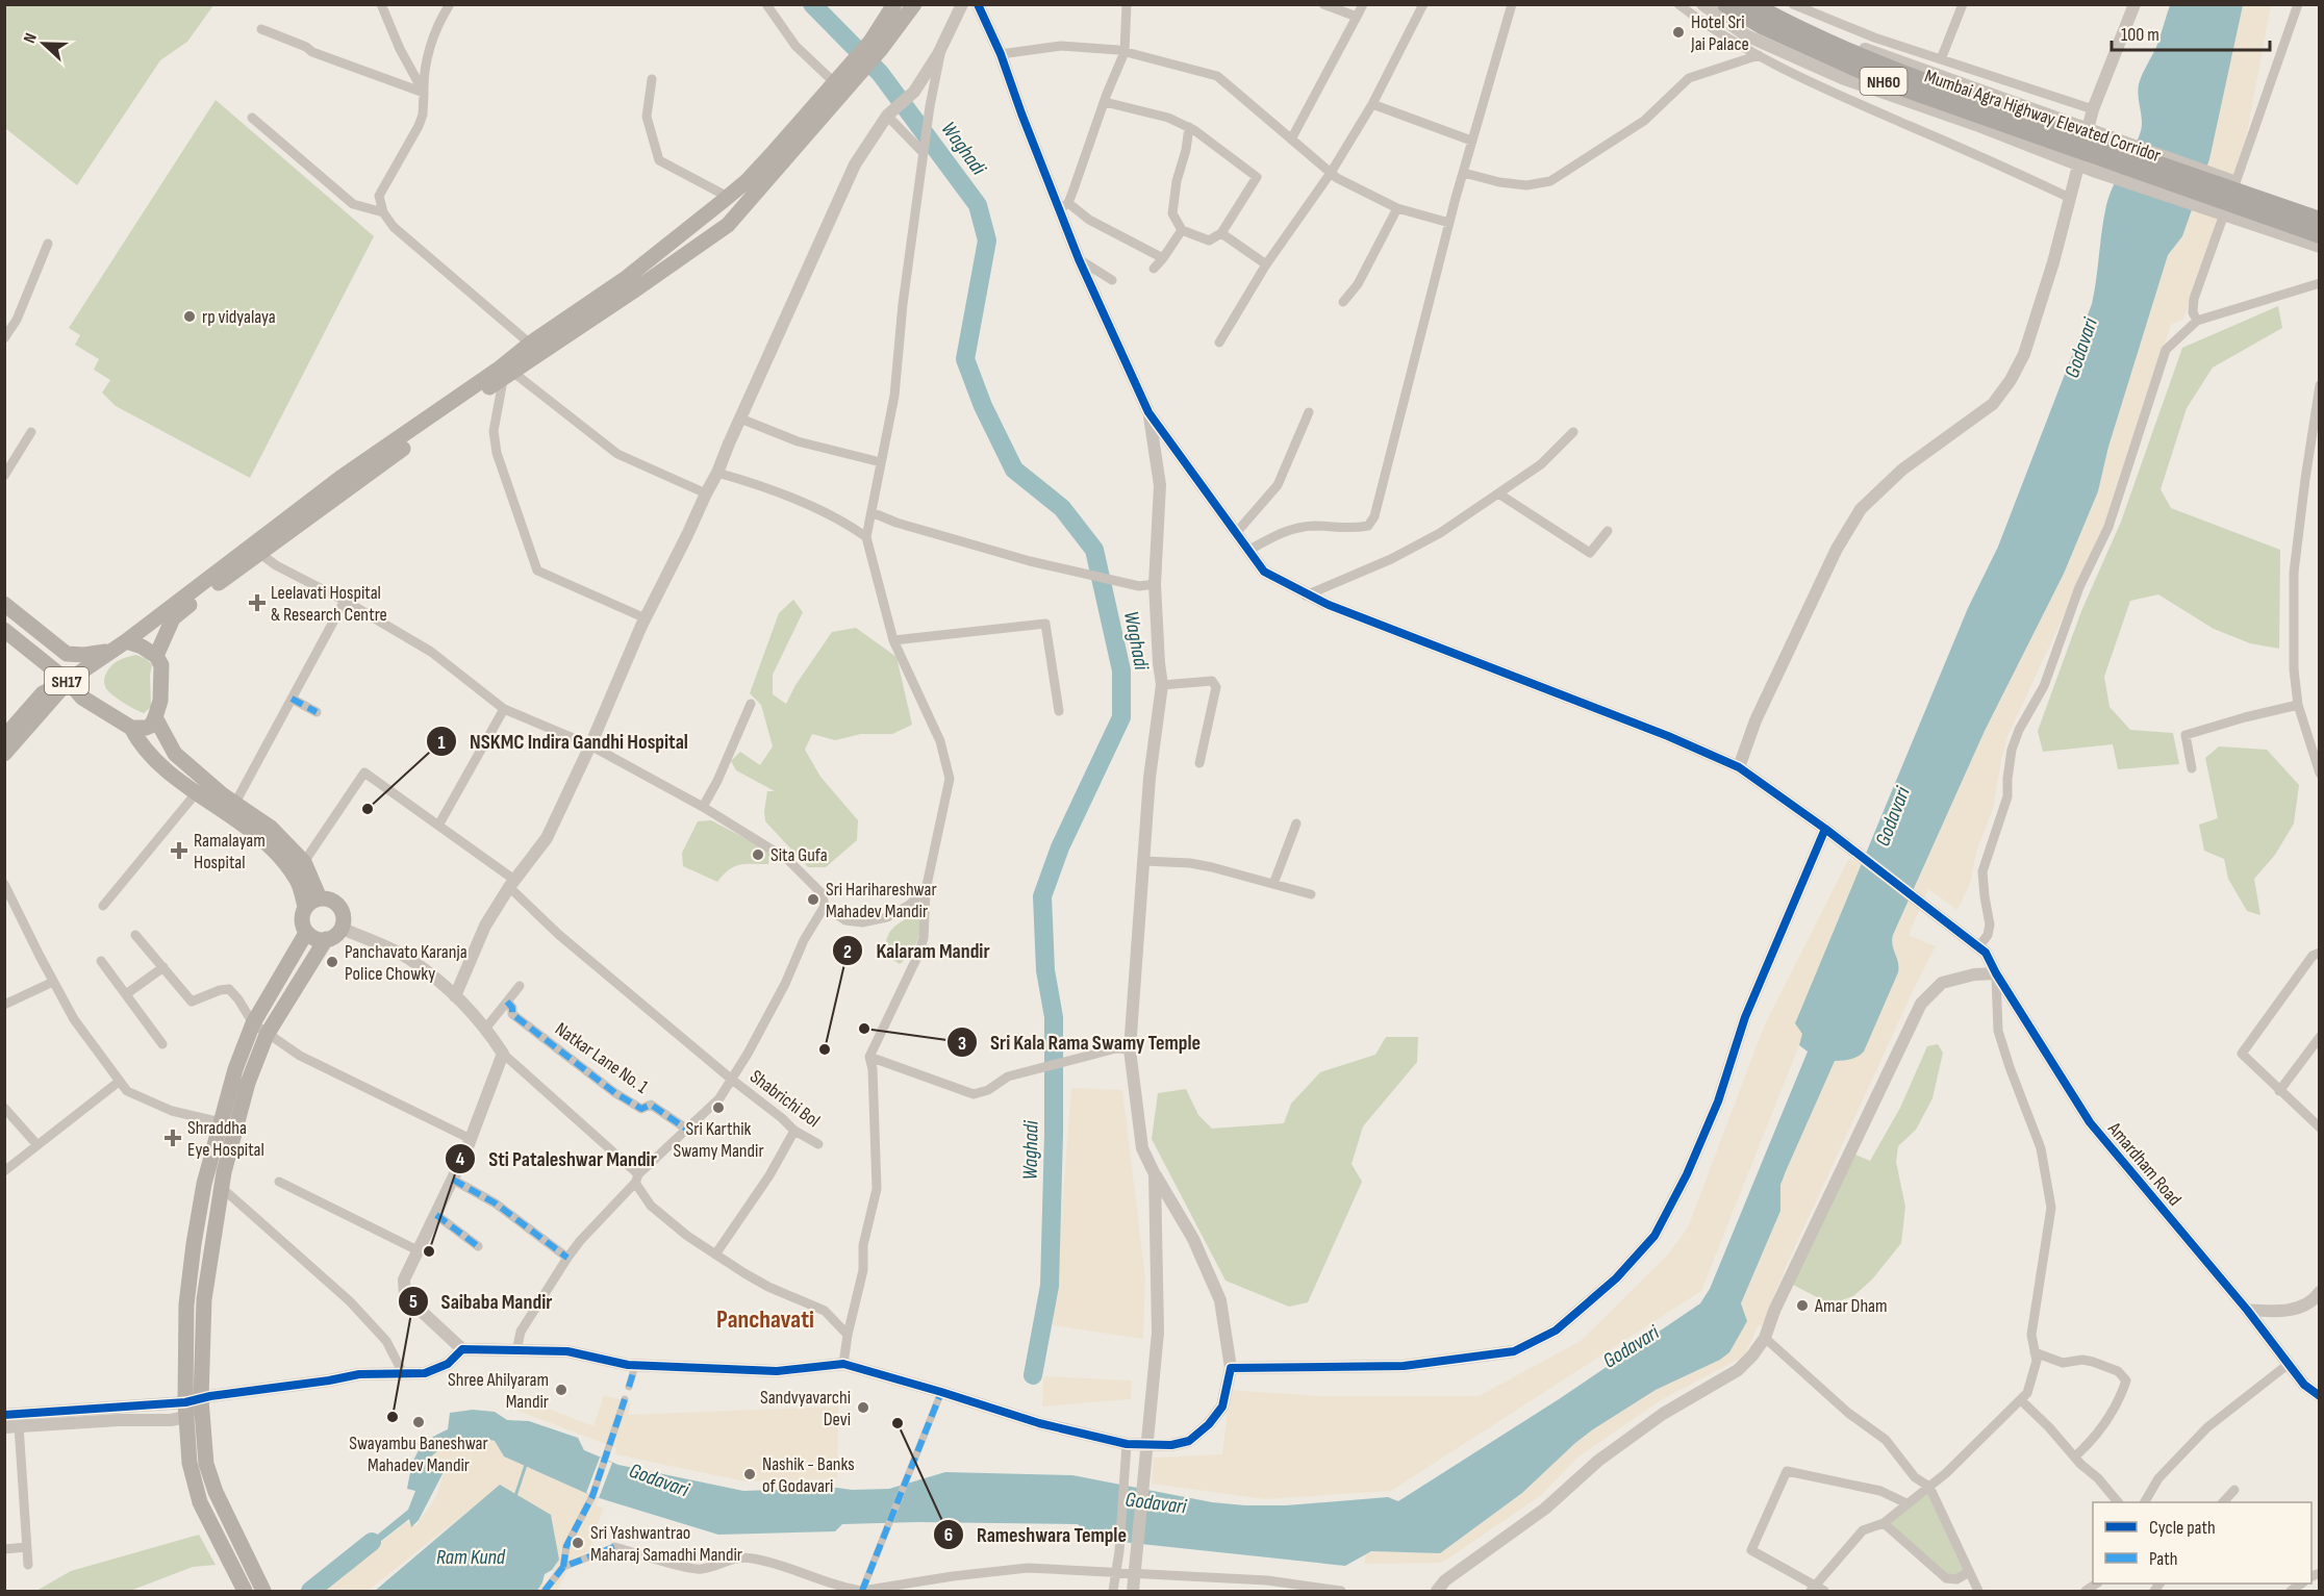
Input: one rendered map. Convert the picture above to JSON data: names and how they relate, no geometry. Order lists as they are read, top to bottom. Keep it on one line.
{"streets":{"highway":["NH60","Mumbai Agra Highway Elevated Corridor"],"main road":["SH17"],"street":["Natkar Lane No. 1","Shabrichi Bol","Amardham Road"]},"districts":["Panchavati"],"water":["Waghadi","Godavari","Ram Kund"],"places":{"other":["Hotel Sri Jai Palace","rp vidyalaya","NSKMC Indira Gandhi Hospital","Sita Gufa","Sri Harihareshwar Mahadev Mandir","Panchavato Karanja Police Chowky","Sri Kala Rama Swamy Temple","Kalaram Mandir","Sri Karthik Swamy Mandir","Sti Pataleshwar Mandir","Amar Dham","Shree Ahilyaram Mandir","Sandvyavarchi Devi","Saibaba Mandir","Swayambu Baneshwar Mahadev Mandir","Rameshwara Temple","Nashik - Banks of Godavari","Sri Yashwantrao Maharaj Samadhi Mandir"],"health":["Leelavati Hospital & Research Centre","Ramalayam Hospital","Shraddha Eye Hospital"]},"legend":["Cycle path","Path"],"scale_bar":"100 m","north":"left"}
